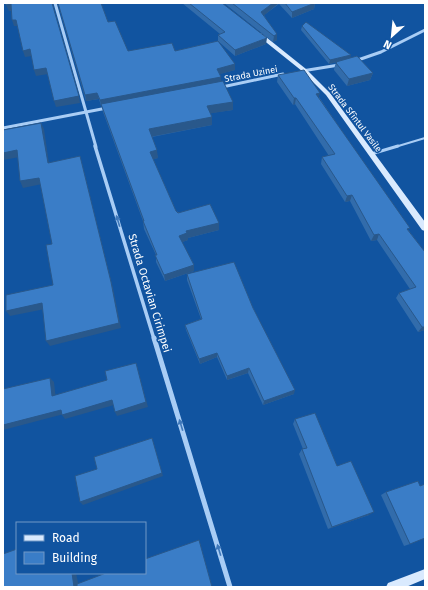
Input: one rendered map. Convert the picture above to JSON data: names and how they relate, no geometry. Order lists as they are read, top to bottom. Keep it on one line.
{"streets":{"street":["Strada Uzinei","Strada Sfîntul Vasile","Strada Octavian Cirimpei"]},"one_way":["Strada Octavian Cirimpei"],"legend":["Road","Building"],"north":"bottom left"}
